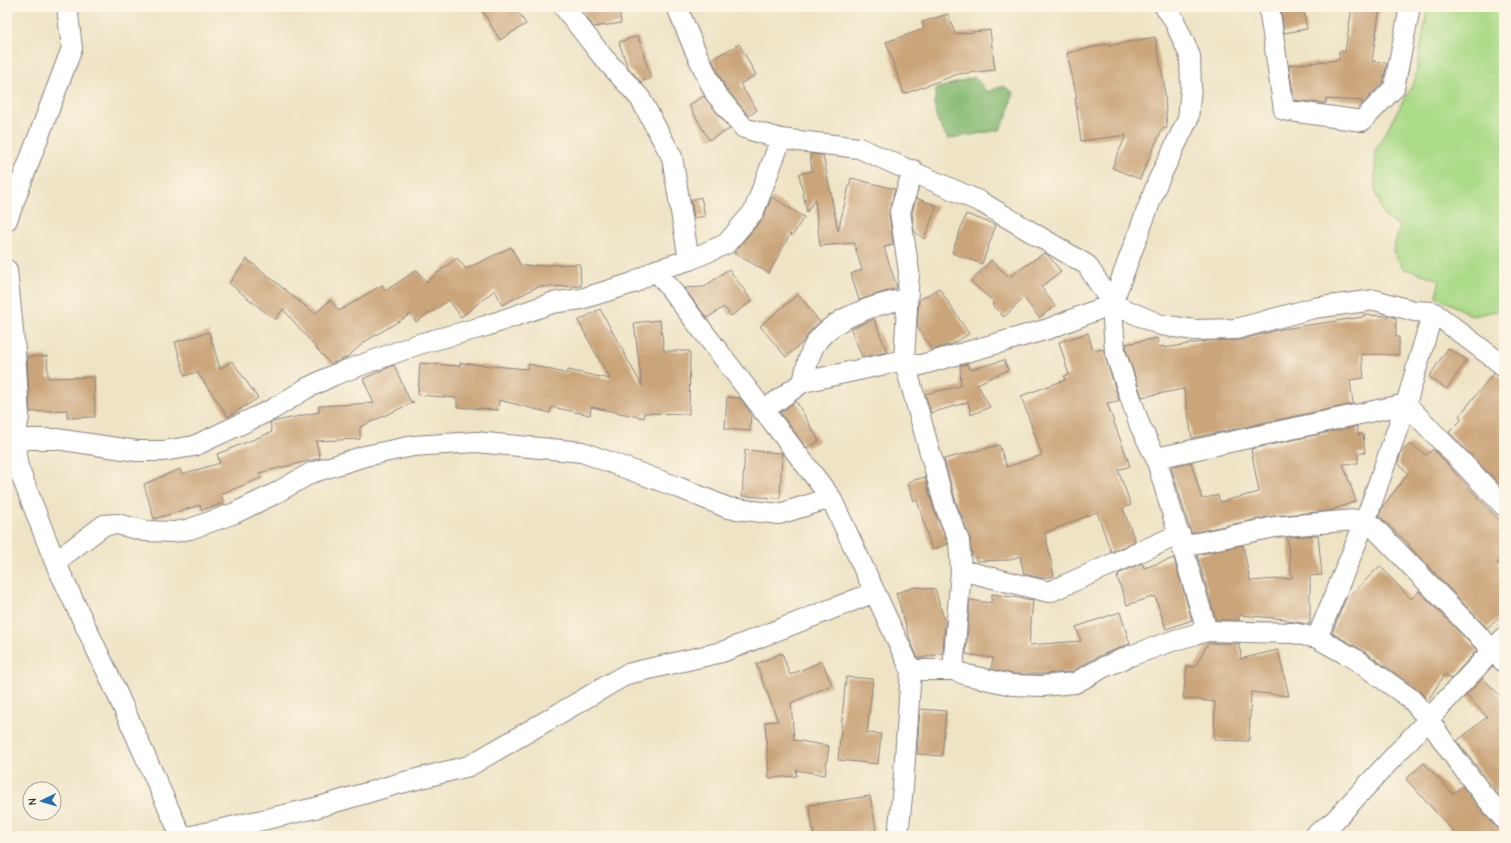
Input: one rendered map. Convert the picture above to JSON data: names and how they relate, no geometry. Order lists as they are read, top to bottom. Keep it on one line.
{"north":"left"}
